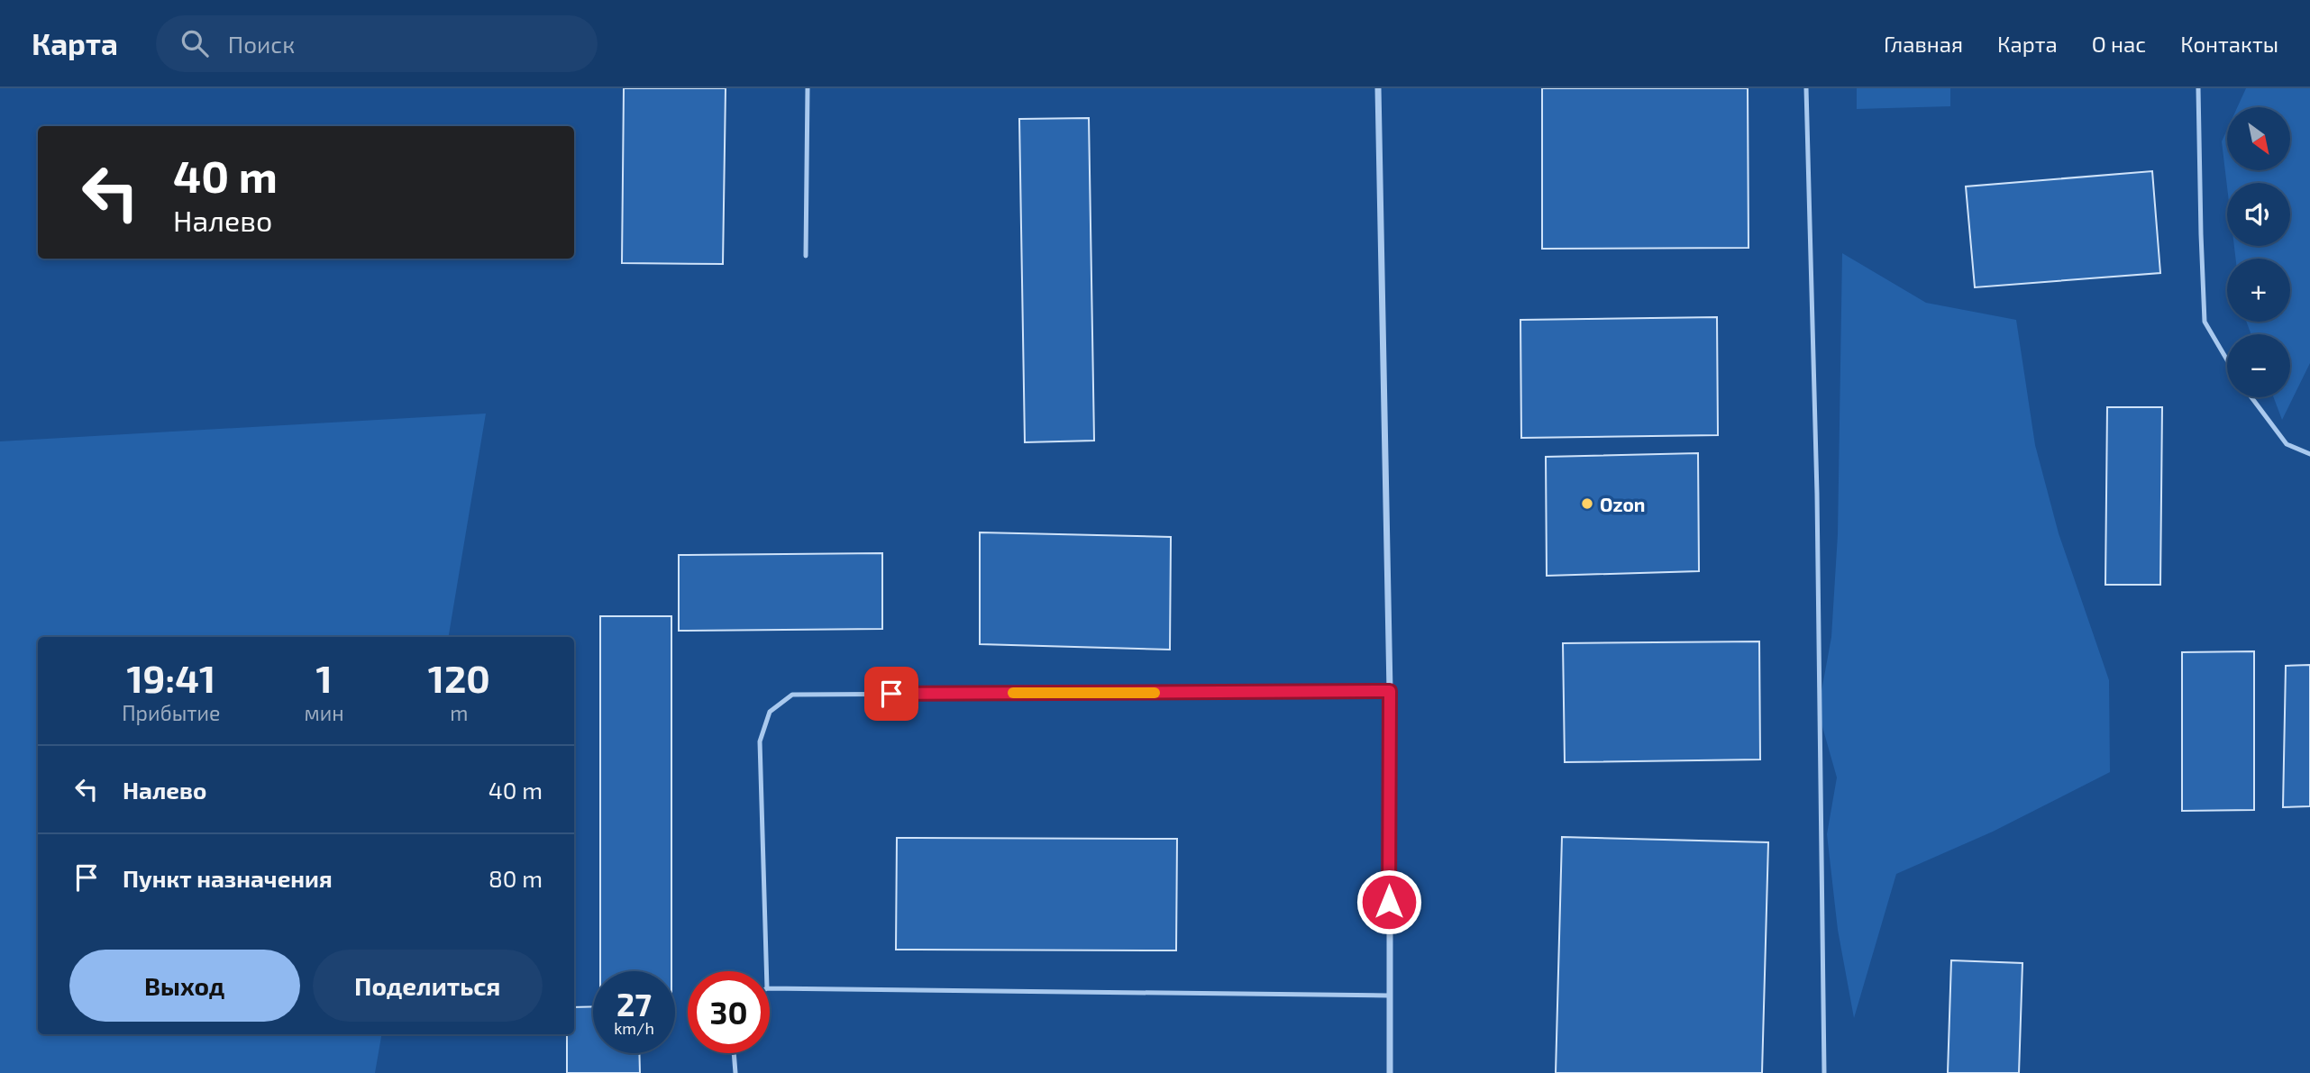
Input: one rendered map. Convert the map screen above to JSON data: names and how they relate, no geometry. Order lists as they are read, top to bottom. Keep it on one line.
{"places":["Ozon"],"north":"bottom right","page":{"header":"Карта","search":"Поиск","nav":["Главная","Карта","О нас","Контакты"],"map_buttons":["+","−"],"turn":["40 m","Налево"],"eta":["19:41","Прибытие","1","мин","120","m"],"list":[{"name":"Налево","value":"40 m"},{"name":"Пункт назначения","value":"80 m"}],"buttons":["Выход","Поделиться"],"speed":"27 km/h","limit":"30"}}
